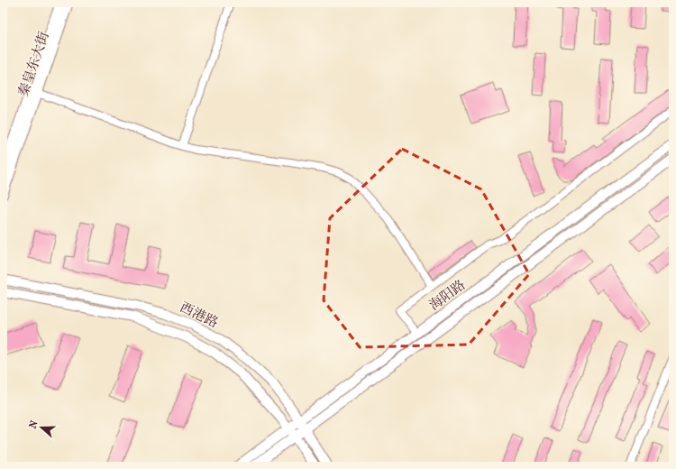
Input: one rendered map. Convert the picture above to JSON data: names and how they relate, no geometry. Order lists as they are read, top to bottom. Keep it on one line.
{"streets":{"main road":["秦皇东大街","海阳路","西港路"]},"crossings":[["海阳路","西港路"]],"north":"left"}
